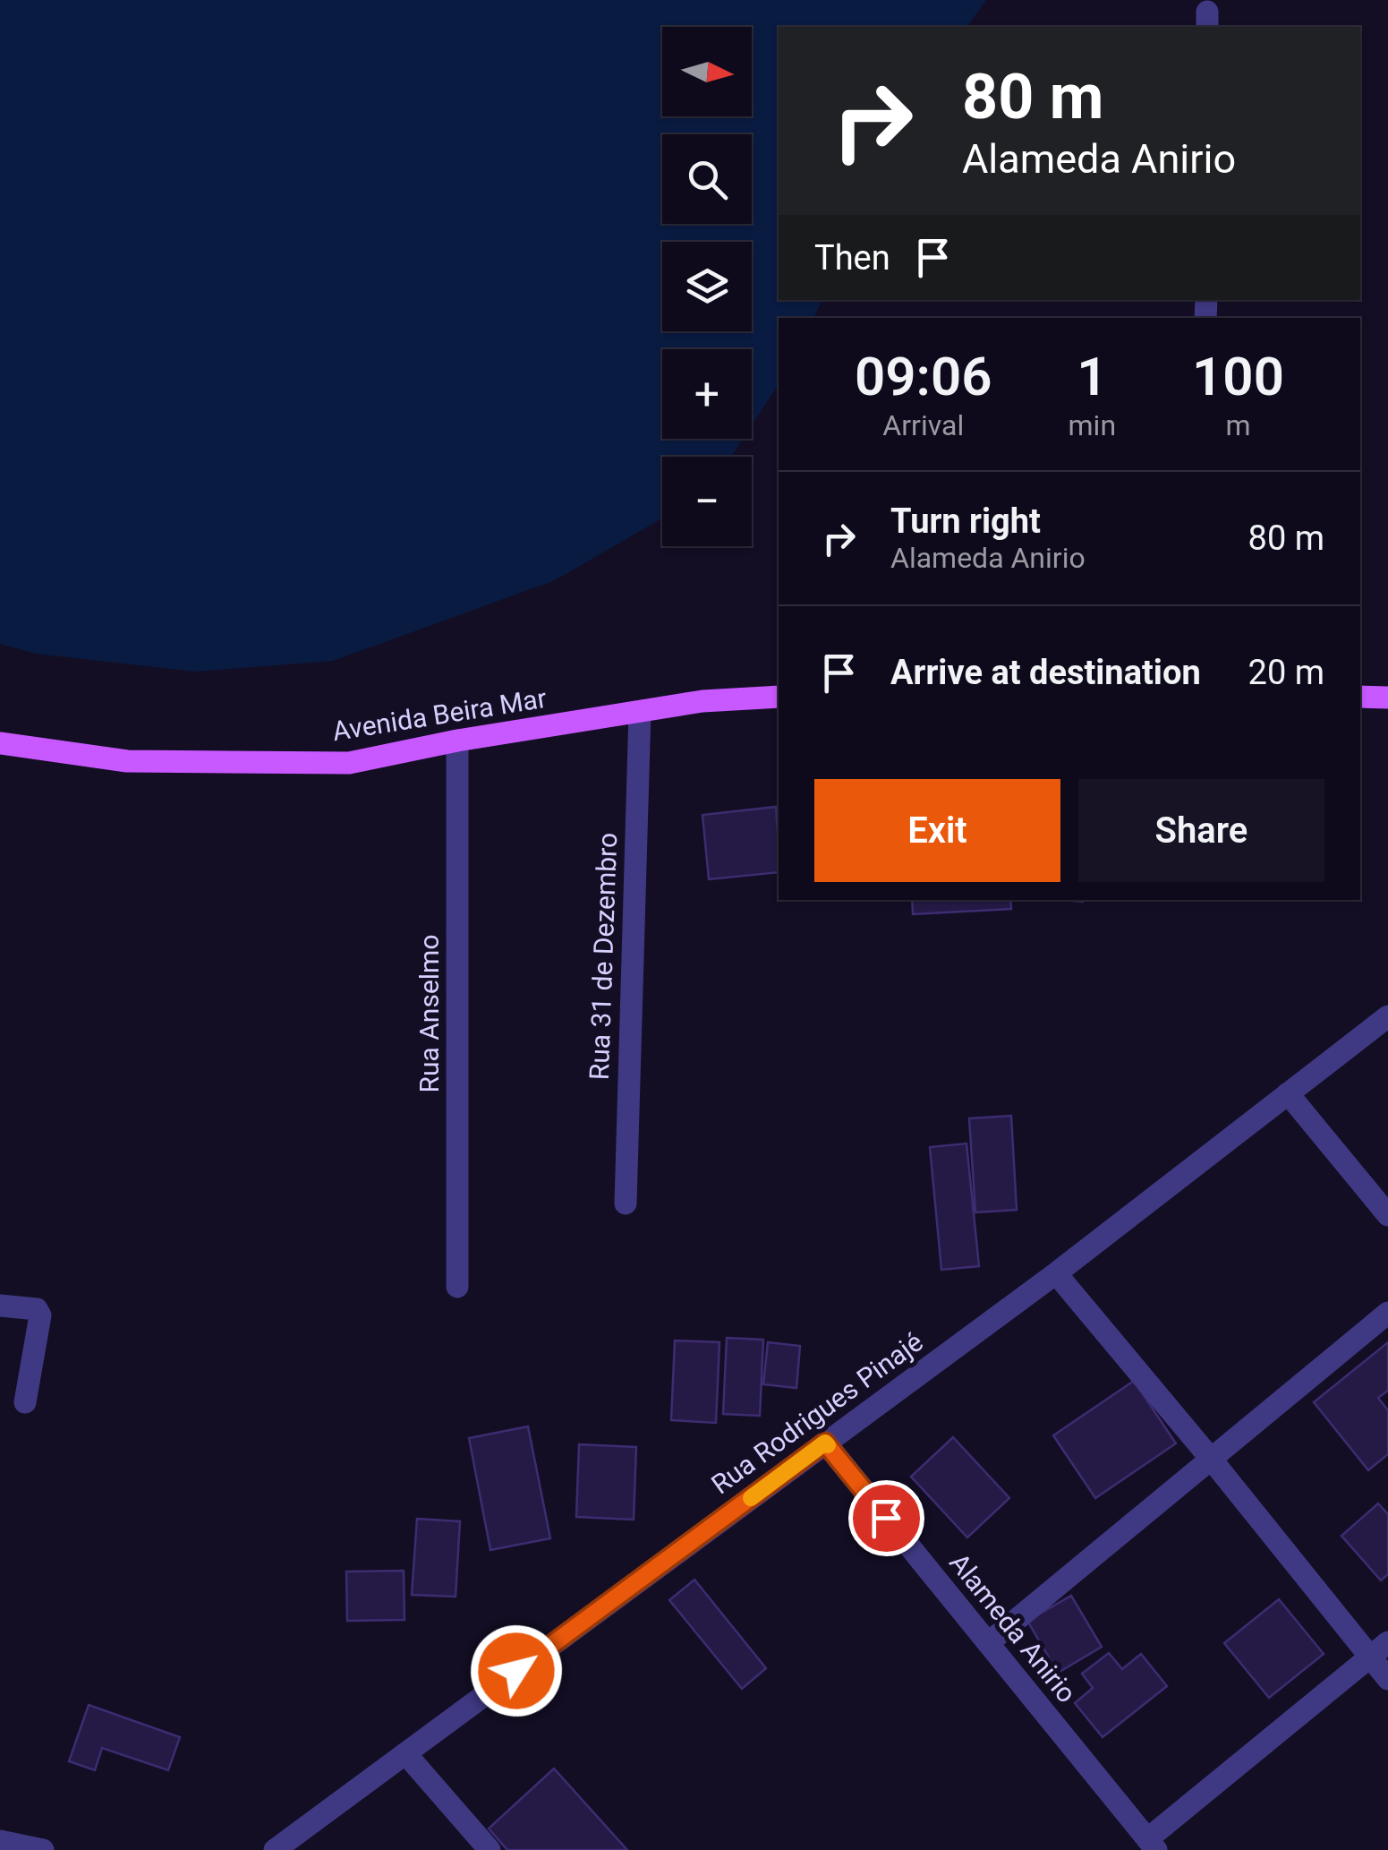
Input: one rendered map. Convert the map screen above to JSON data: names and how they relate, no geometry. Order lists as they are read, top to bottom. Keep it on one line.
{"streets":{"main road":["Avenida Beira Mar"],"street":["Rua 31 de Dezembro","Rua Anselmo","Rua Rodrigues Pinajé","Alameda Anirio"]},"crossings":[["Avenida Beira Mar","Rua 31 de Dezembro"],["Avenida Beira Mar","Rua Anselmo"],["Rua Rodrigues Pinajé","Alameda Anirio"]],"north":"right","page":{"map_buttons":["+","−"],"turn":["80 m","Alameda Anirio"],"then":"Then","eta":["09:06","Arrival","1","min","100","m"],"list":[{"name":"Turn right","note":"Alameda Anirio","value":"80 m"},{"name":"Arrive at destination","value":"20 m"}],"buttons":["Exit","Share"]}}
